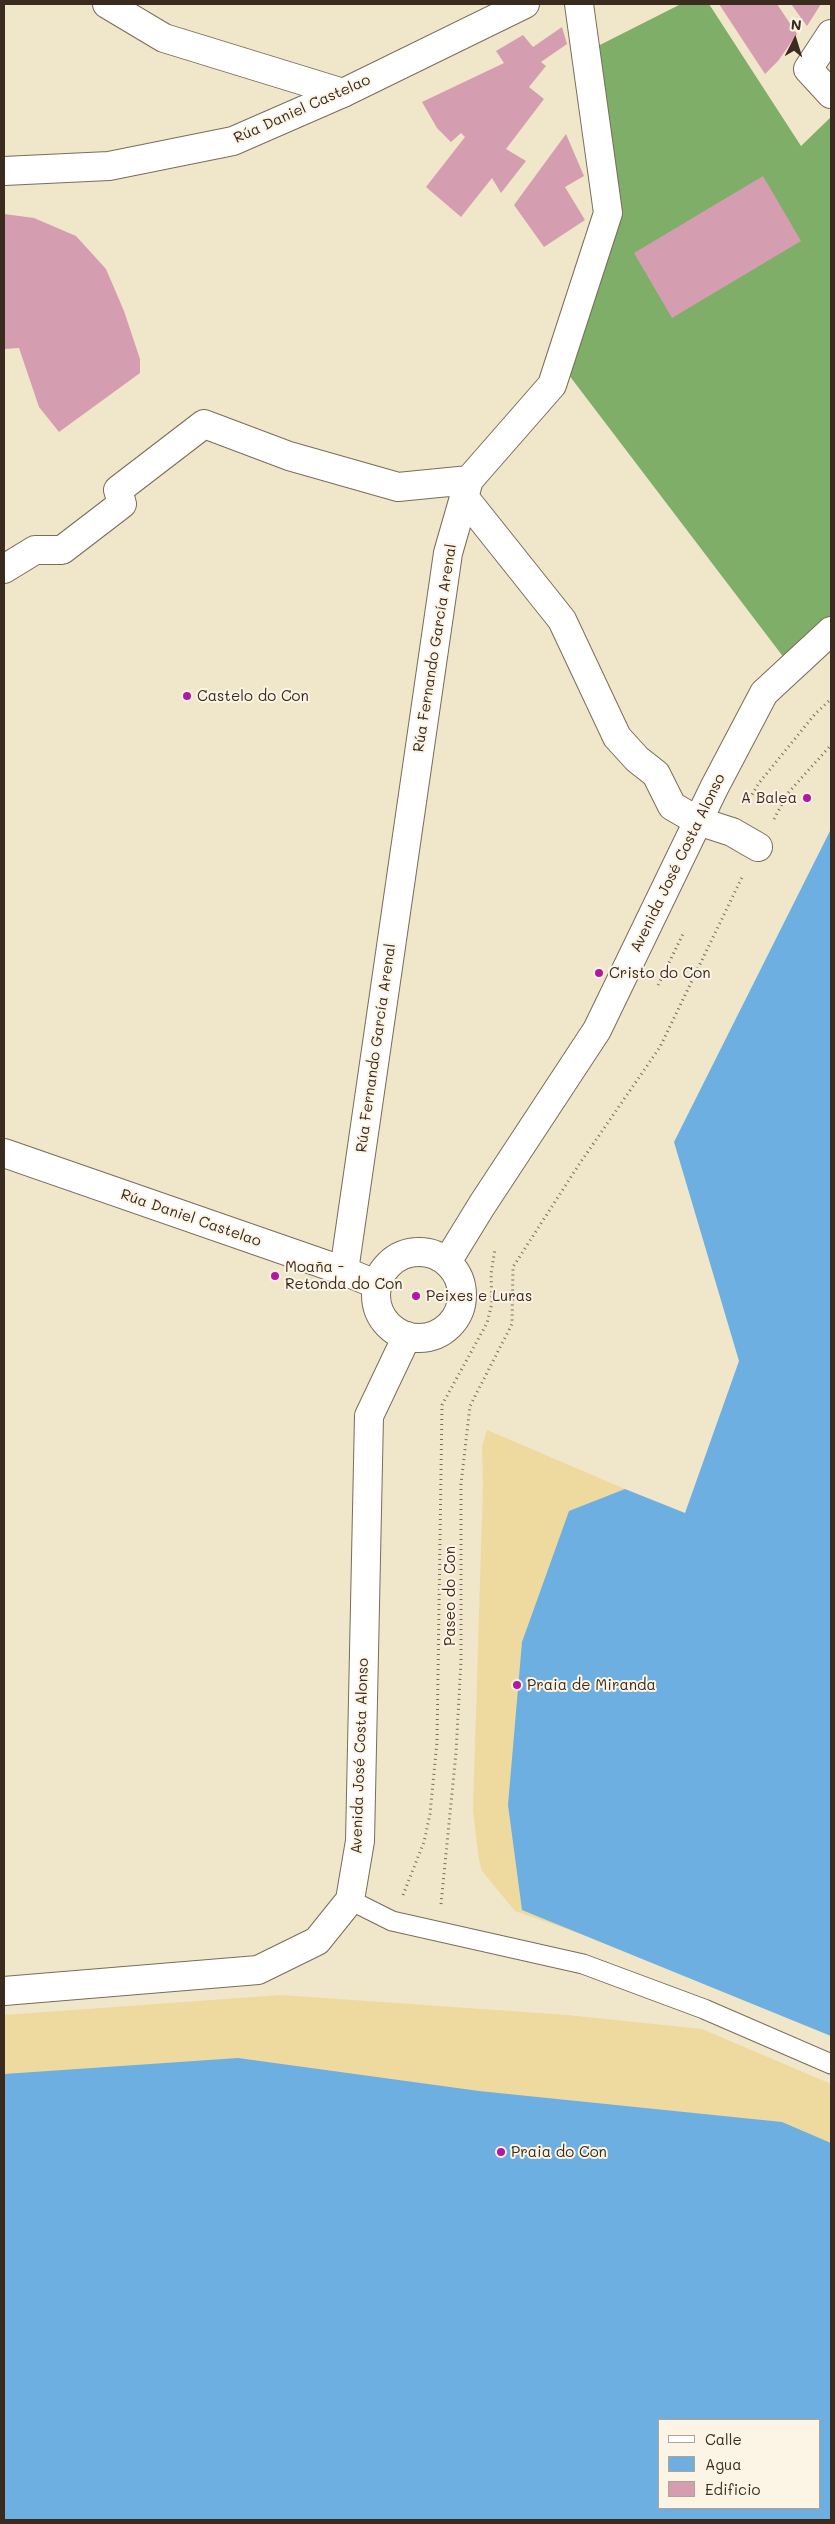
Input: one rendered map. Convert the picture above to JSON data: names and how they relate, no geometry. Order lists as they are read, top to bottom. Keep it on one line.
{"streets":{"street":["Rúa Daniel Castelao","Rúa Fernando García Arenal","Avenida José Costa Alonso"],"path":["Paseo do Con"]},"crossings":[["Rúa Daniel Castelao","Rúa Fernando García Arenal"],["Rúa Daniel Castelao","Avenida José Costa Alonso"]],"places":["Castelo do Con","A Balea","Cristo do Con","Moaña - Retonda do Con","Peixes e Luras","Praia de Miranda","Praia do Con"],"legend":["Calle","Agua","Edificio"],"north":"top"}
